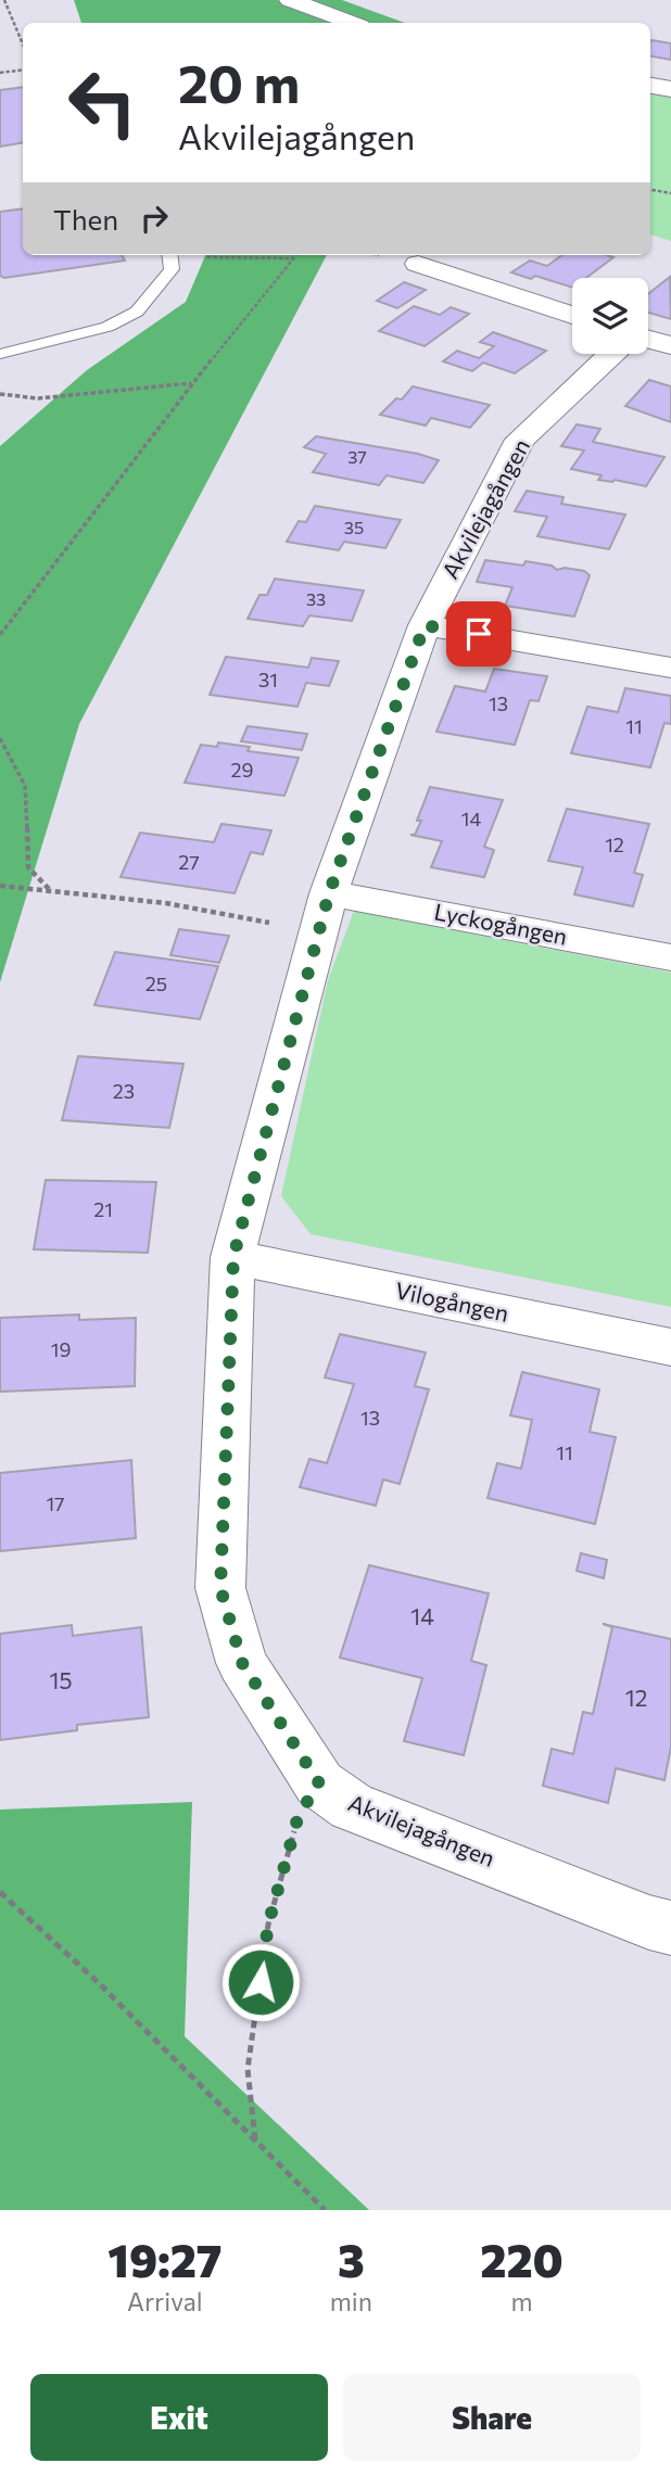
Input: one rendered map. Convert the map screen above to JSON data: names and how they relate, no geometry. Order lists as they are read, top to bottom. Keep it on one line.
{"streets":{"street":["Akvilejagången","Lyckogången","Vilogången"]},"crossings":[["Akvilejagången","Lyckogången"],["Akvilejagången","Vilogången"]],"house_numbers":["37","35","33","31","13","11","29","14","12","27","25","23","21","19","13","11","17","14","15","12"],"page":{"turn":["20 m","Akvilejagången"],"then":"Then","eta":["19:27","Arrival","3","min","220","m"],"buttons":["Exit","Share"]}}
